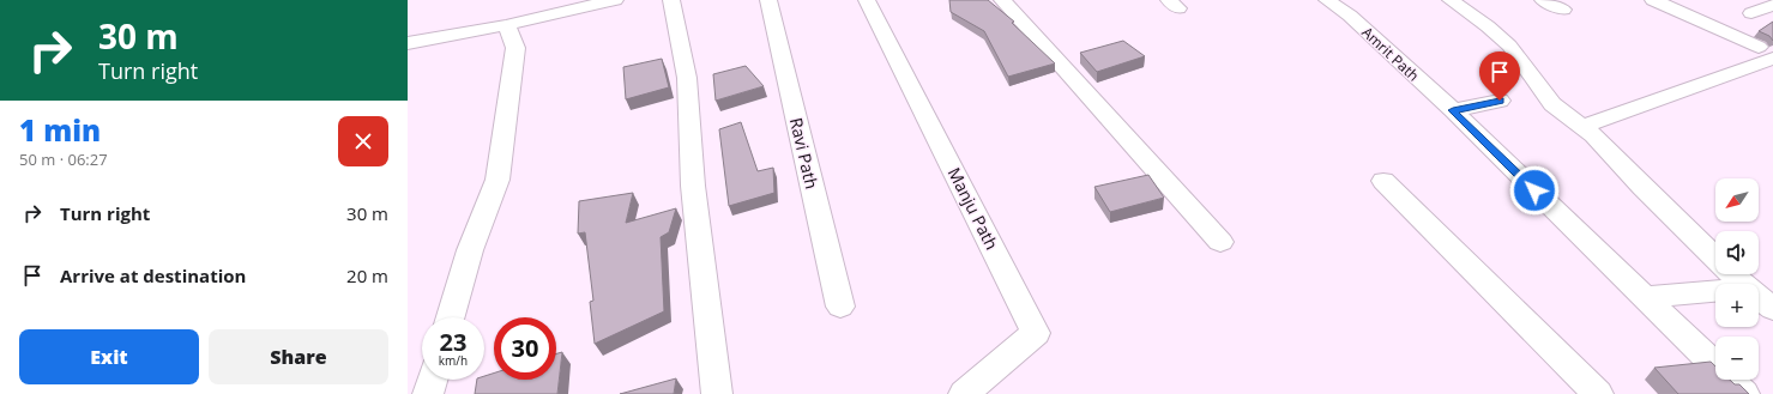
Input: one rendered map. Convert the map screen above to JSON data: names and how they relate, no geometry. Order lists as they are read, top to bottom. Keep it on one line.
{"streets":{"street":["Amrit Path","Ravi Path","Manju Path"]},"north":"bottom left","page":{"turn":["30 m","Turn right"],"heading":["1 min","50 m · 06:27"],"map_buttons":["+","−"],"list":[{"name":"Turn right","value":"30 m"},{"name":"Arrive at destination","value":"20 m"}],"speed":"23 km/h","limit":"30","buttons":["Exit","Share"]}}
